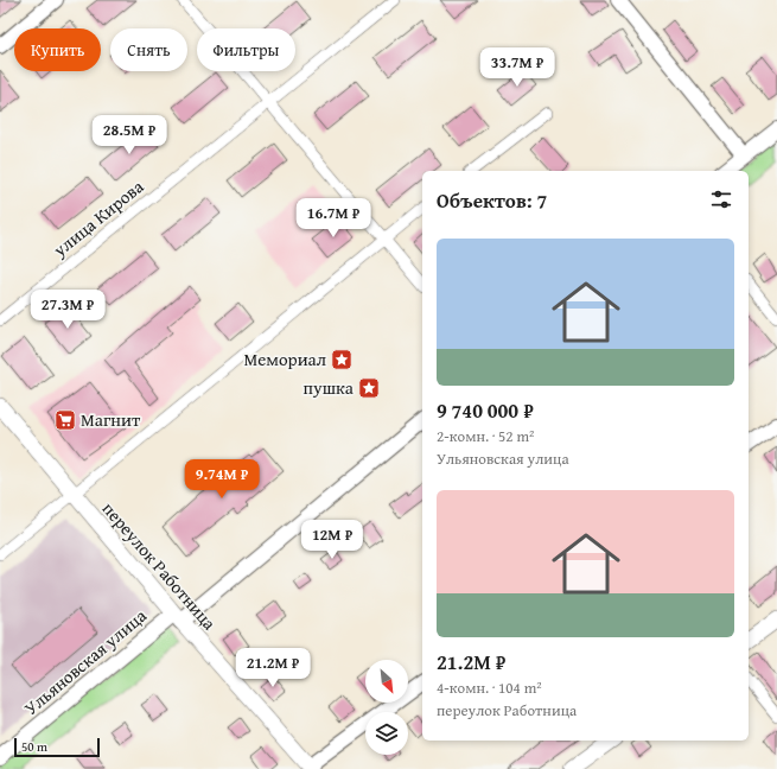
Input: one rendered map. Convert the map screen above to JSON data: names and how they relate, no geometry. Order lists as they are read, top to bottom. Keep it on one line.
{"streets":{"main road":["переулок Работница"],"street":["улица Кирова","Ульяновская улица"]},"crossings":[["переулок Работница","Ульяновская улица"]],"places":{"place":["Мемориал","пушка"],"supermarket":["Магнит"]},"scale_bar":"50 m","north":"bottom right","page":{"chip":["Купить","Снять","Фильтры"],"price":["33.7M ₽","28.5M ₽","16.7M ₽","27.3M ₽","9.74M ₽","12M ₽","21.2M ₽"],"heading":"Объектов: 7","list":[{"name":"9 740 000 ₽","note":"2-комн. · 52 m² · Ульяновская улица"},{"name":"21.2M ₽","note":"4-комн. · 104 m² · переулок Работница"}],"scale":"50 m"}}
